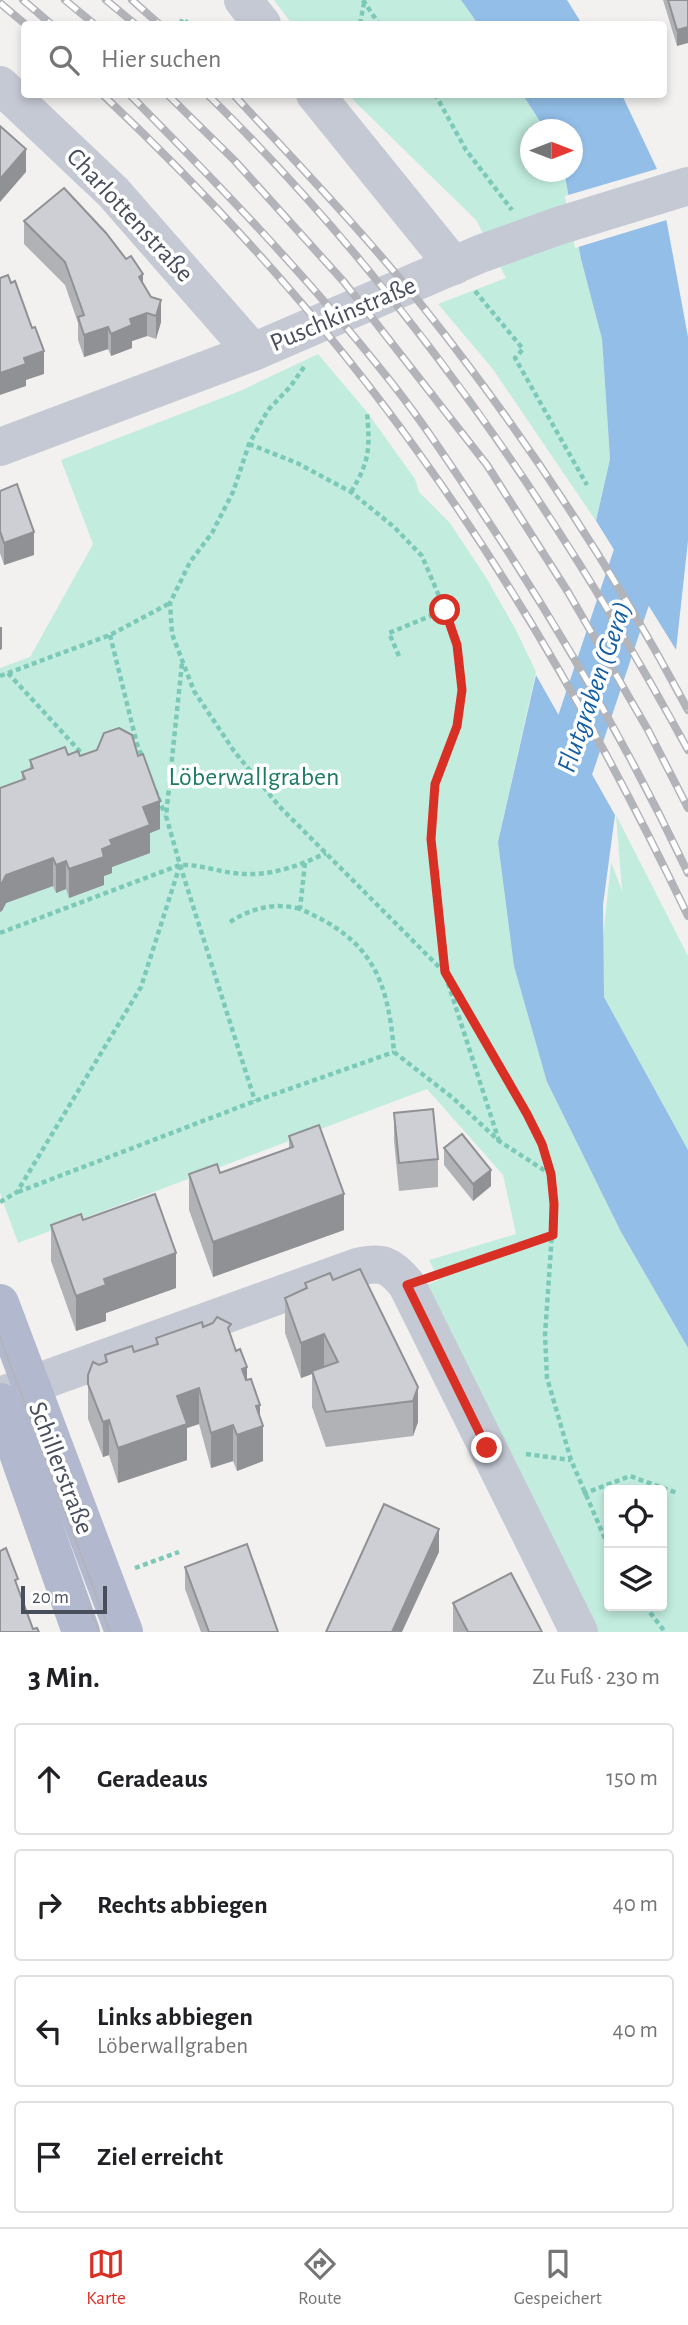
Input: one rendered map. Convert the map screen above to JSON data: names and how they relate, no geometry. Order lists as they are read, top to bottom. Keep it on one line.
{"streets":{"main road":["Schillerstraße"],"street":["Charlottenstraße","Puschkinstraße"]},"crossings":[["Charlottenstraße","Puschkinstraße"]],"water":["Flutgraben (Gera)"],"parks":["Löberwallgraben"],"scale_bar":"20 m","north":"right","page":{"search":"Hier suchen","scale":"20 m","heading":["3 Min.","Zu Fuß · 230 m"],"list":[["Geradeaus","150 m"],["Rechts abbiegen","40 m"],["Links abbiegen","Löberwallgraben","40 m"],"Ziel erreicht"],"nav":["Karte","Route","Gespeichert"]}}
